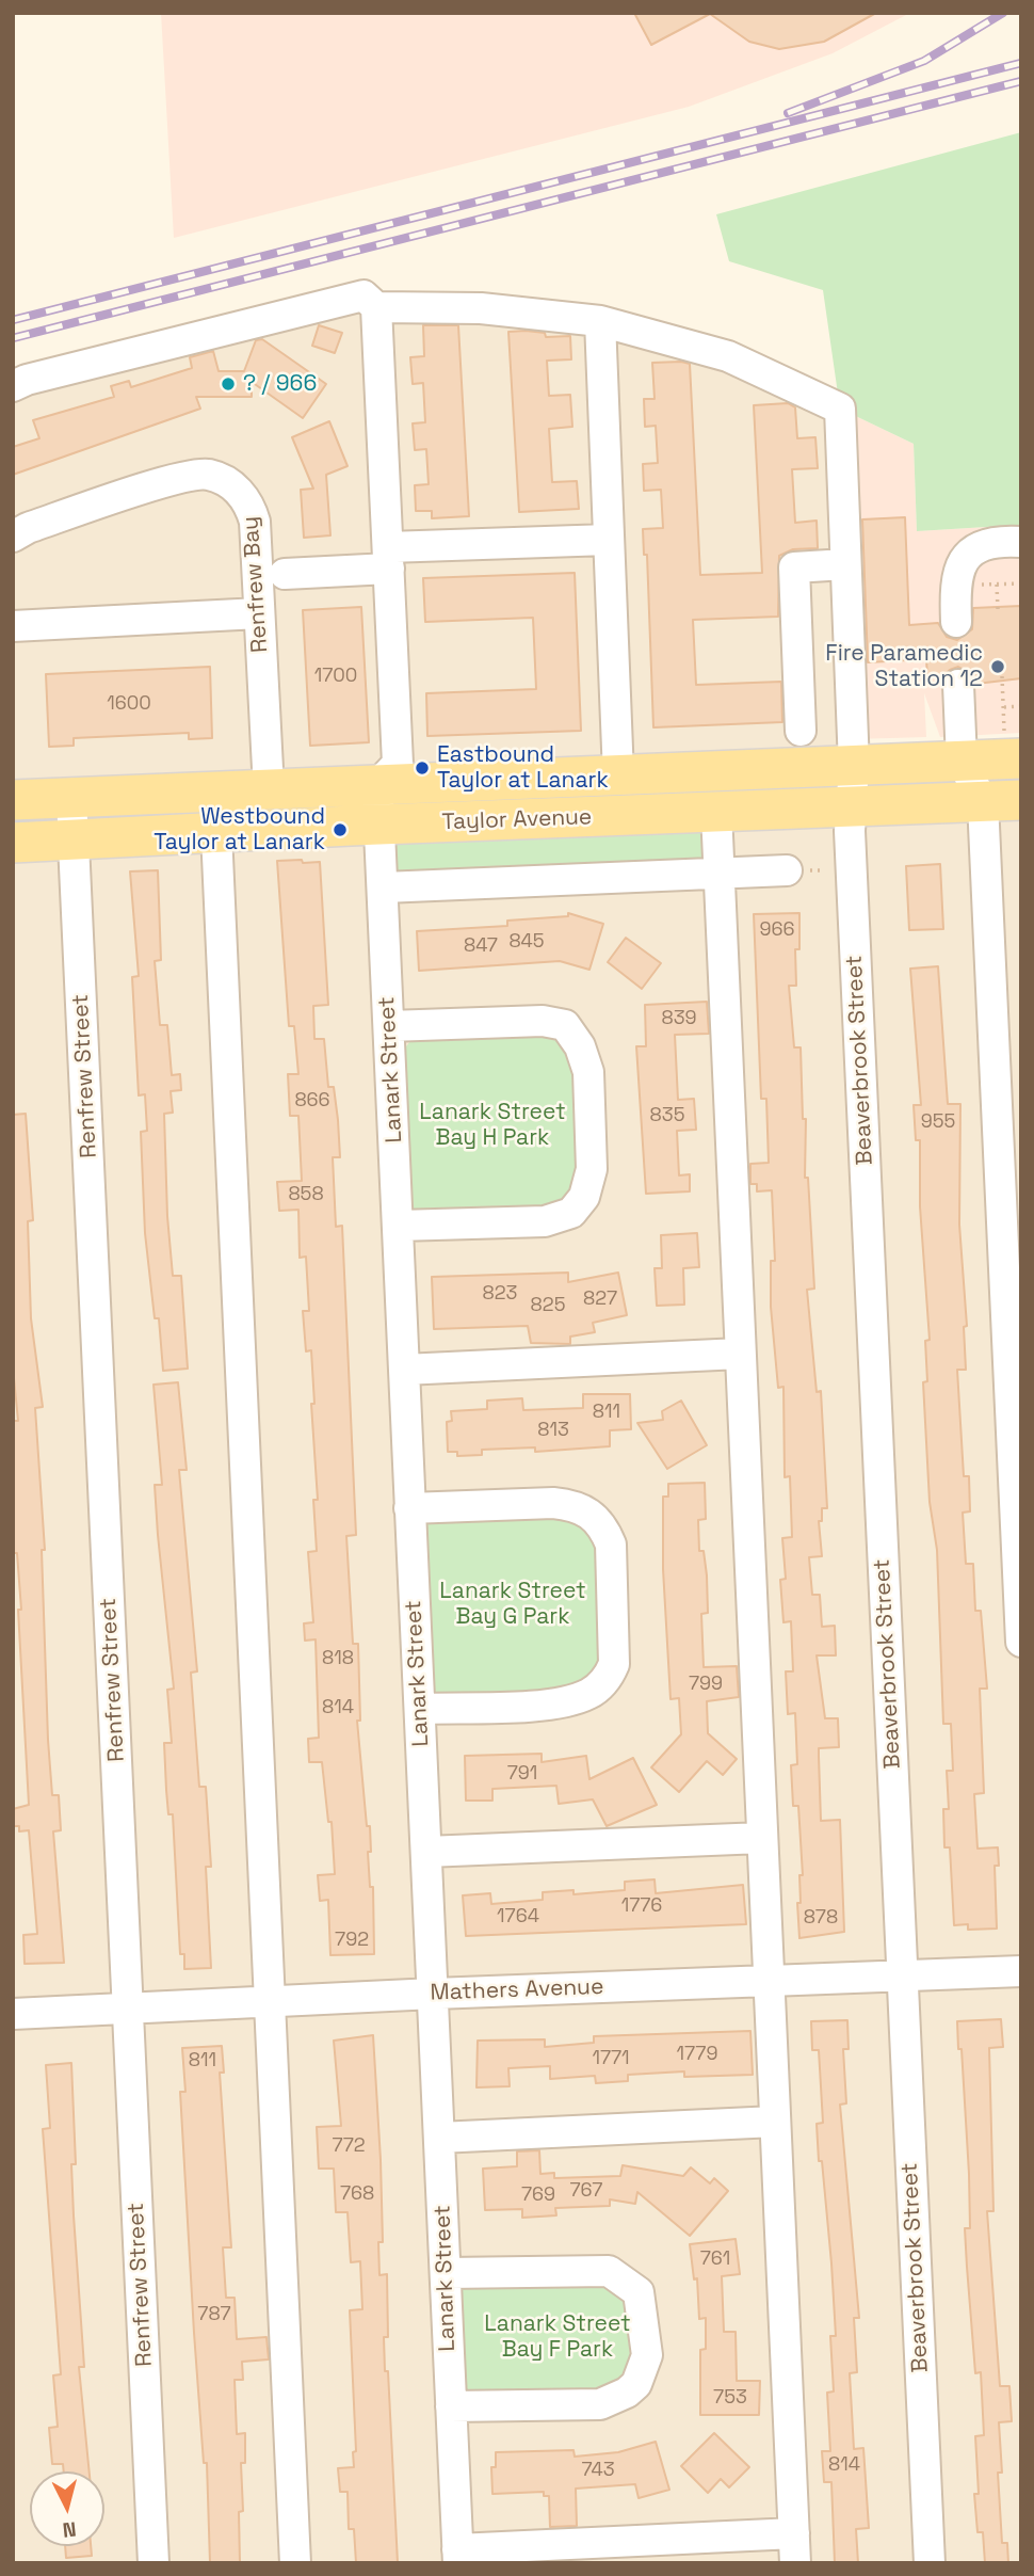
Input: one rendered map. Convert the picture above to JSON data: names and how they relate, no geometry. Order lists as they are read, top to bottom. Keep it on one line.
{"streets":{"main road":["Taylor Avenue"],"street":["Renfrew Bay","Beaverbrook Street","Lanark Street","Renfrew Street","Mathers Avenue"]},"crossings":[["Renfrew Bay","Taylor Avenue"],["Taylor Avenue","Beaverbrook Street"],["Taylor Avenue","Lanark Street"],["Taylor Avenue","Renfrew Street"],["Beaverbrook Street","Mathers Avenue"],["Lanark Street","Mathers Avenue"],["Renfrew Street","Mathers Avenue"]],"parks":["Lanark Street Bay H Park","Lanark Street Bay G Park","Lanark Street Bay F Park"],"places":["? / 966","Fire Paramedic Station 12","Eastbound Taylor at Lanark","Westbound Taylor at Lanark"],"house_numbers":["1700","1600","966","845","847","839","866","835","955","858","823","827","825","811","813","818","799","814","791","1776","1764","878","792","1779","1771","811","772","767","768","769","761","787","753","814","743"],"north":"bottom"}
